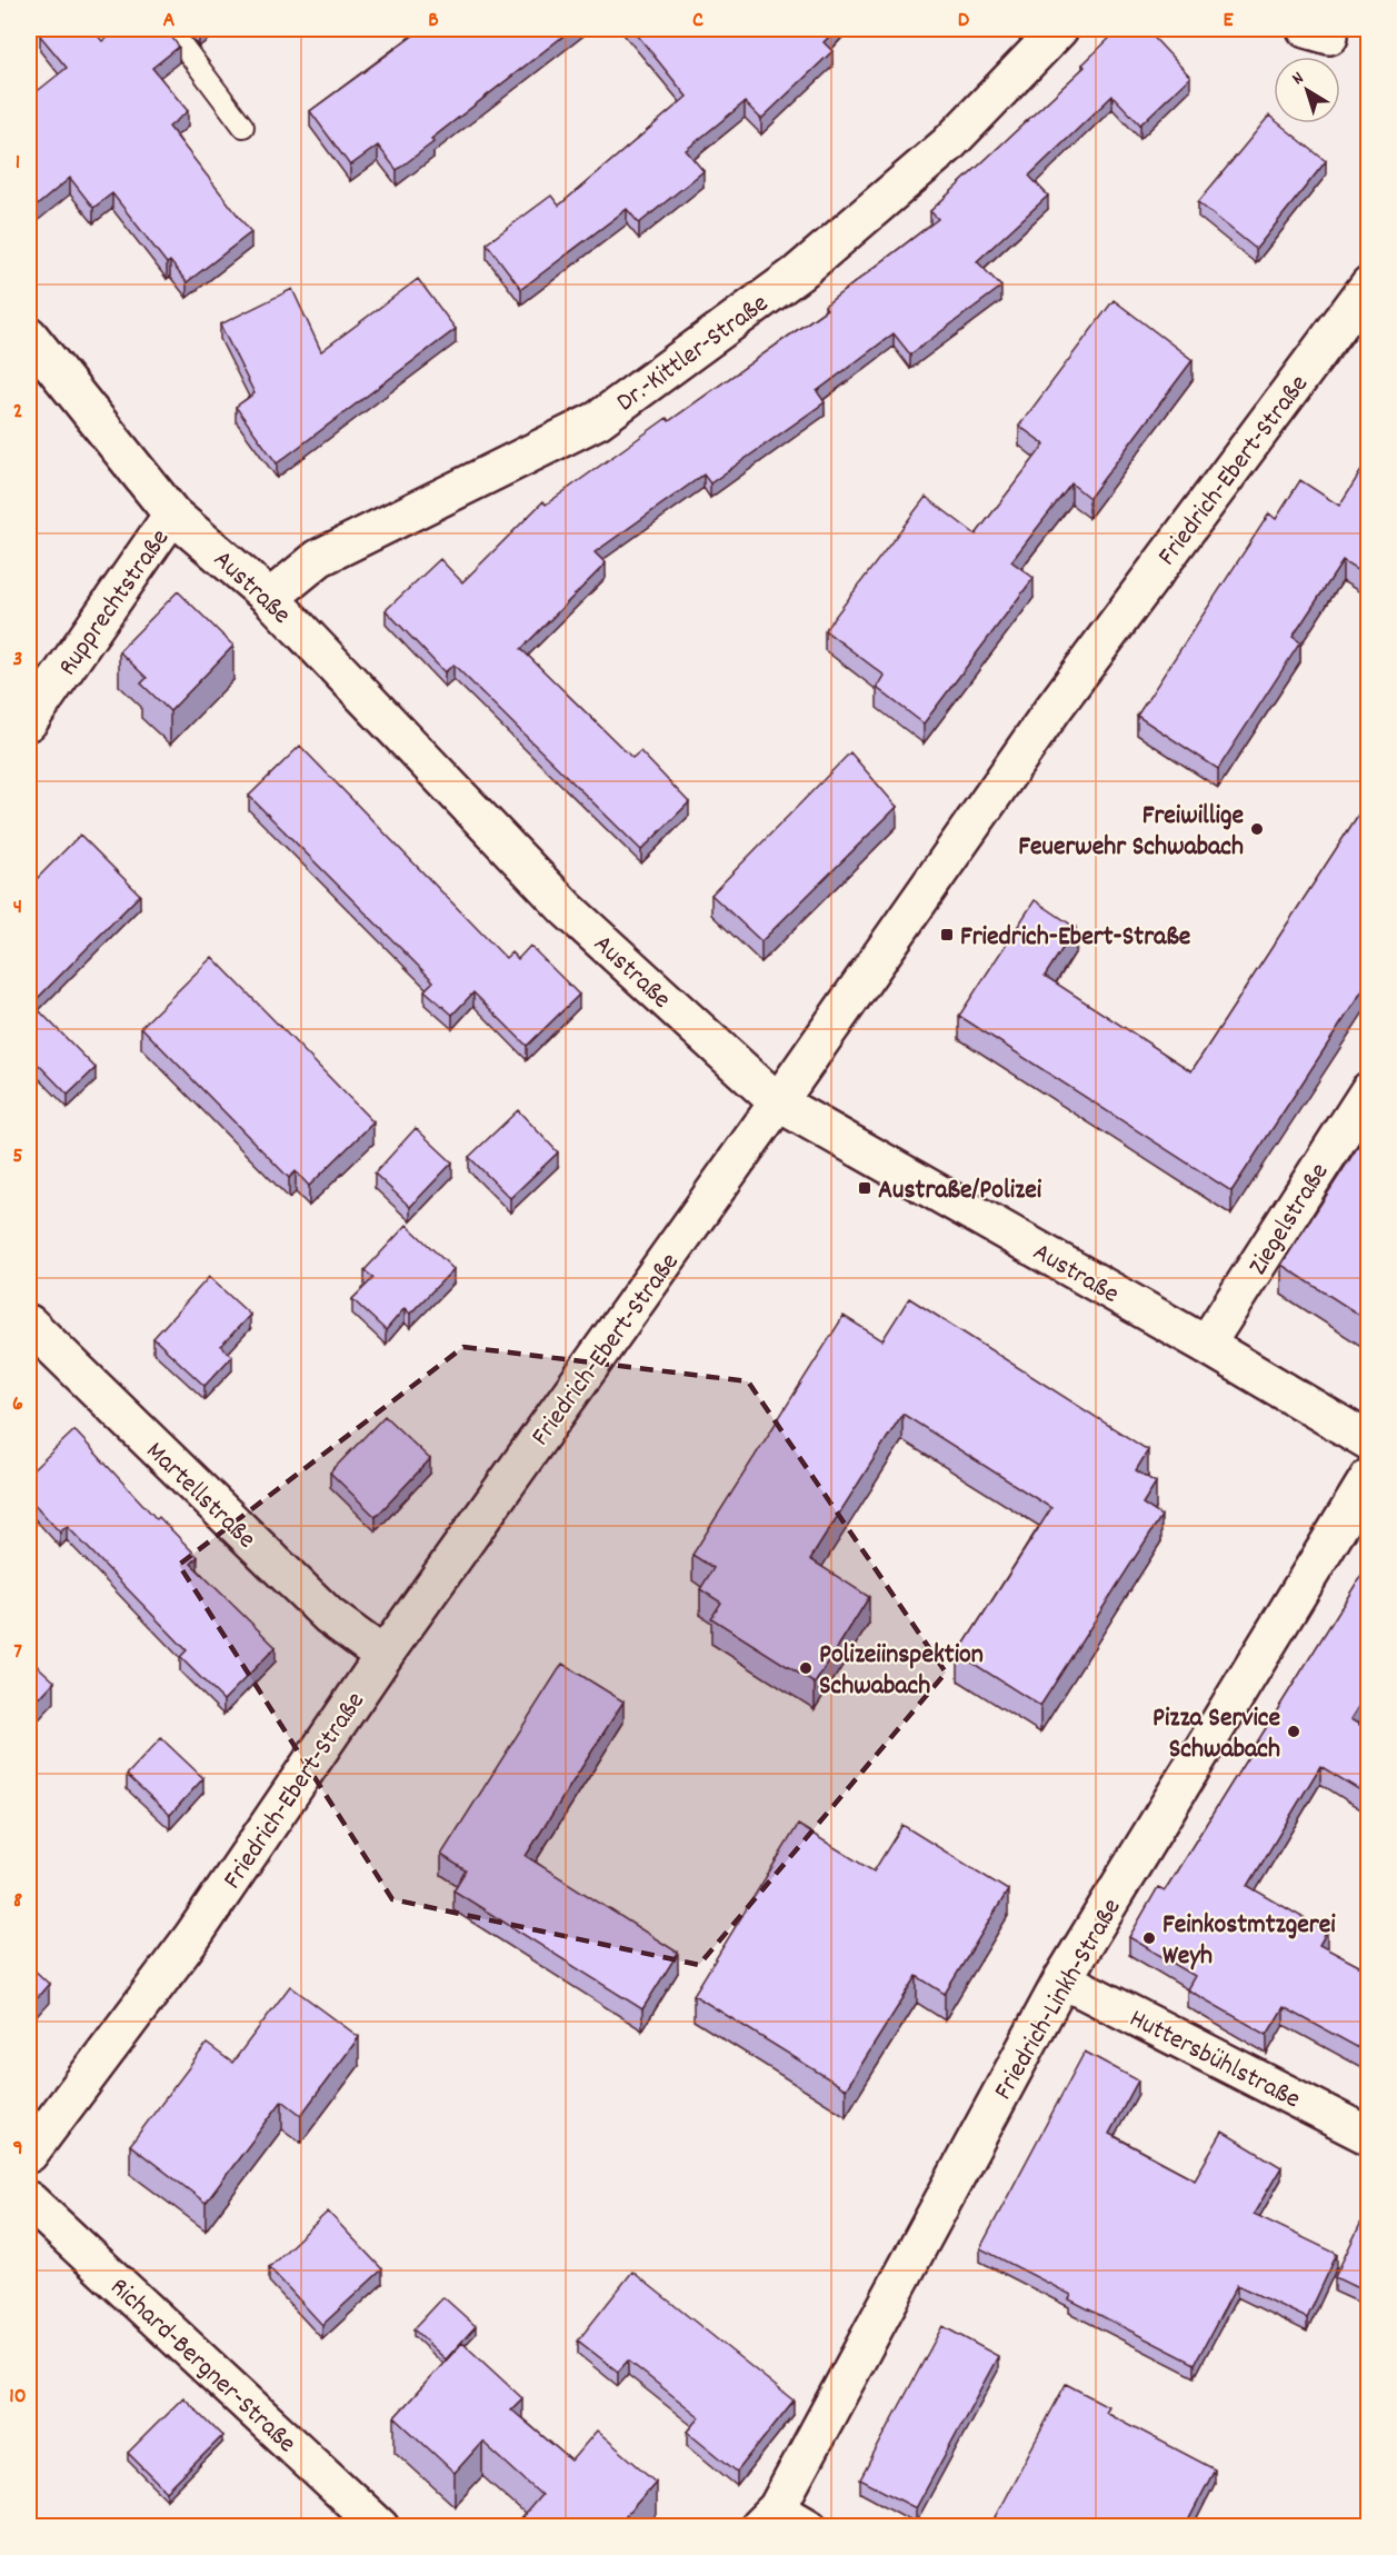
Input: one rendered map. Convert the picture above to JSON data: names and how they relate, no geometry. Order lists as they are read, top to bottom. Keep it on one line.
{"streets":{"street":["Dr.-Kittler-Straße","Friedrich-Ebert-Straße","Austraße","Rupprechtstraße","Ziegelstraße","Martellstraße","Friedrich-Linkh-Straße","Huttersbühlstraße","Richard-Bergner-Straße"]},"crossings":[["Dr.-Kittler-Straße","Austraße"],["Friedrich-Ebert-Straße","Austraße"],["Friedrich-Ebert-Straße","Martellstraße"],["Austraße","Rupprechtstraße"],["Austraße","Ziegelstraße"],["Friedrich-Linkh-Straße","Huttersbühlstraße"]],"places":{"other":["Freiwillige Feuerwehr Schwabach","Polizeiinspektion Schwabach","Pizza Service Schwabach","Feinkostmtzgerei Weyh"],"transit":["Friedrich-Ebert-Straße","Austraße/Polizei"]},"north":"top left","grid":{"columns":["A","B","C","D","E"],"rows":["1","2","3","4","5","6","7","8","9","10"]}}
